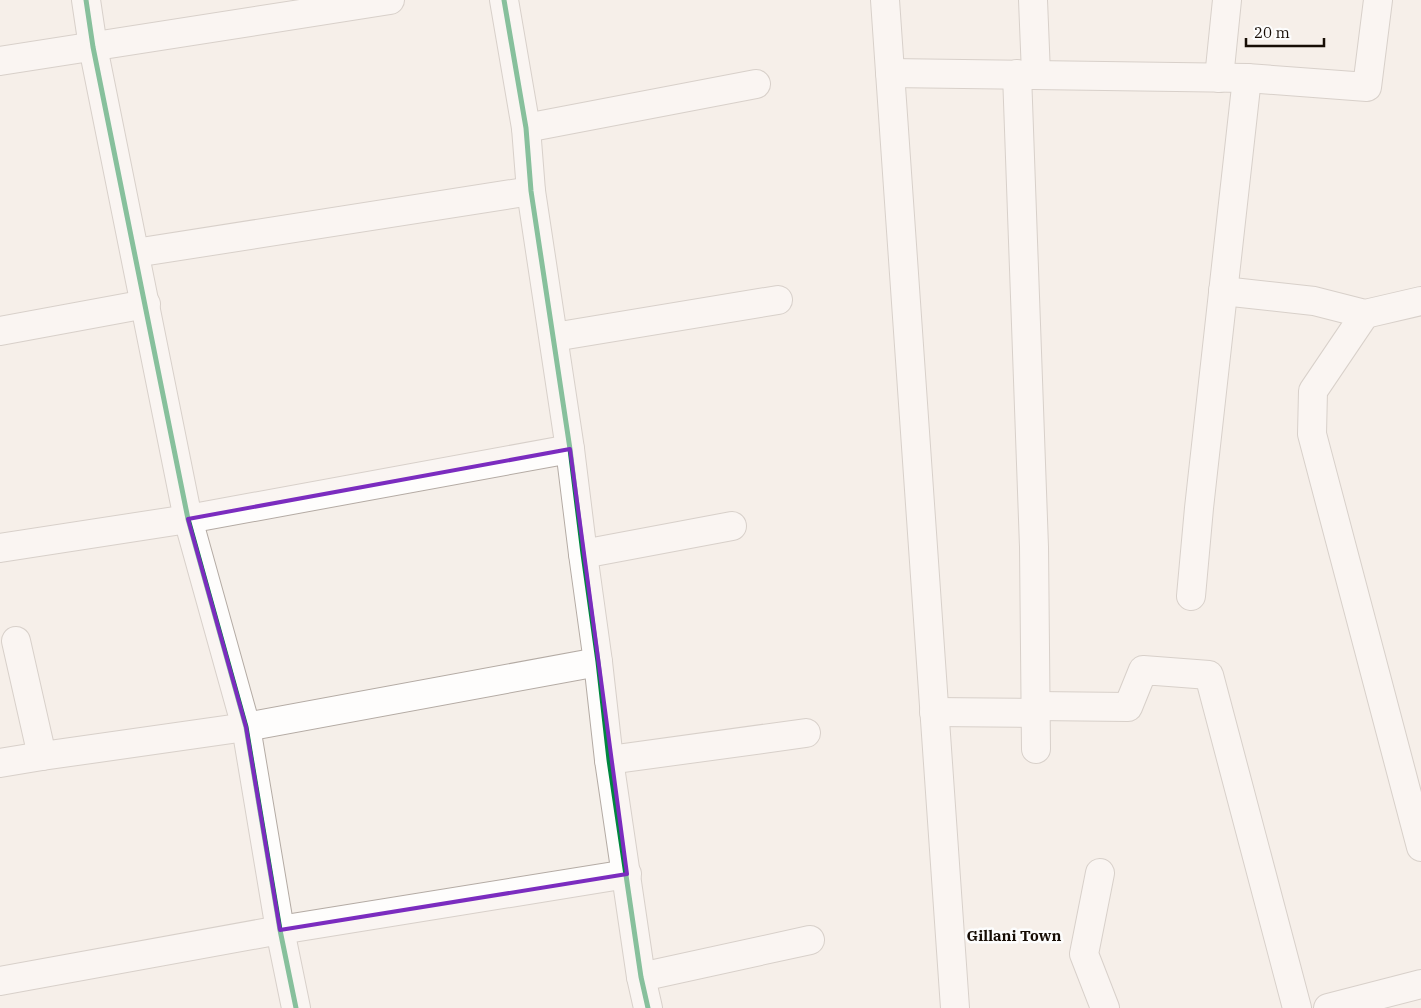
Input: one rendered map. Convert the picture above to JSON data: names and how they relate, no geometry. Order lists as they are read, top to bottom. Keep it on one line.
{"districts":["Gillani Town"],"scale_bar":"20 m"}
